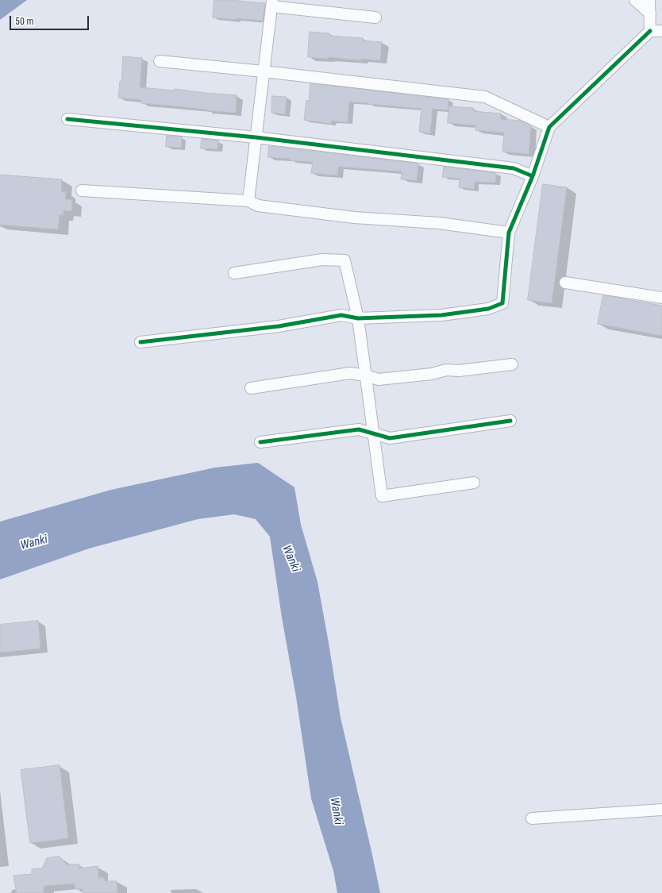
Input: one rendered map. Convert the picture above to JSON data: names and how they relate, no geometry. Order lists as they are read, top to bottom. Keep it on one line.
{"water":["Wanki"],"scale_bar":"50 m"}
